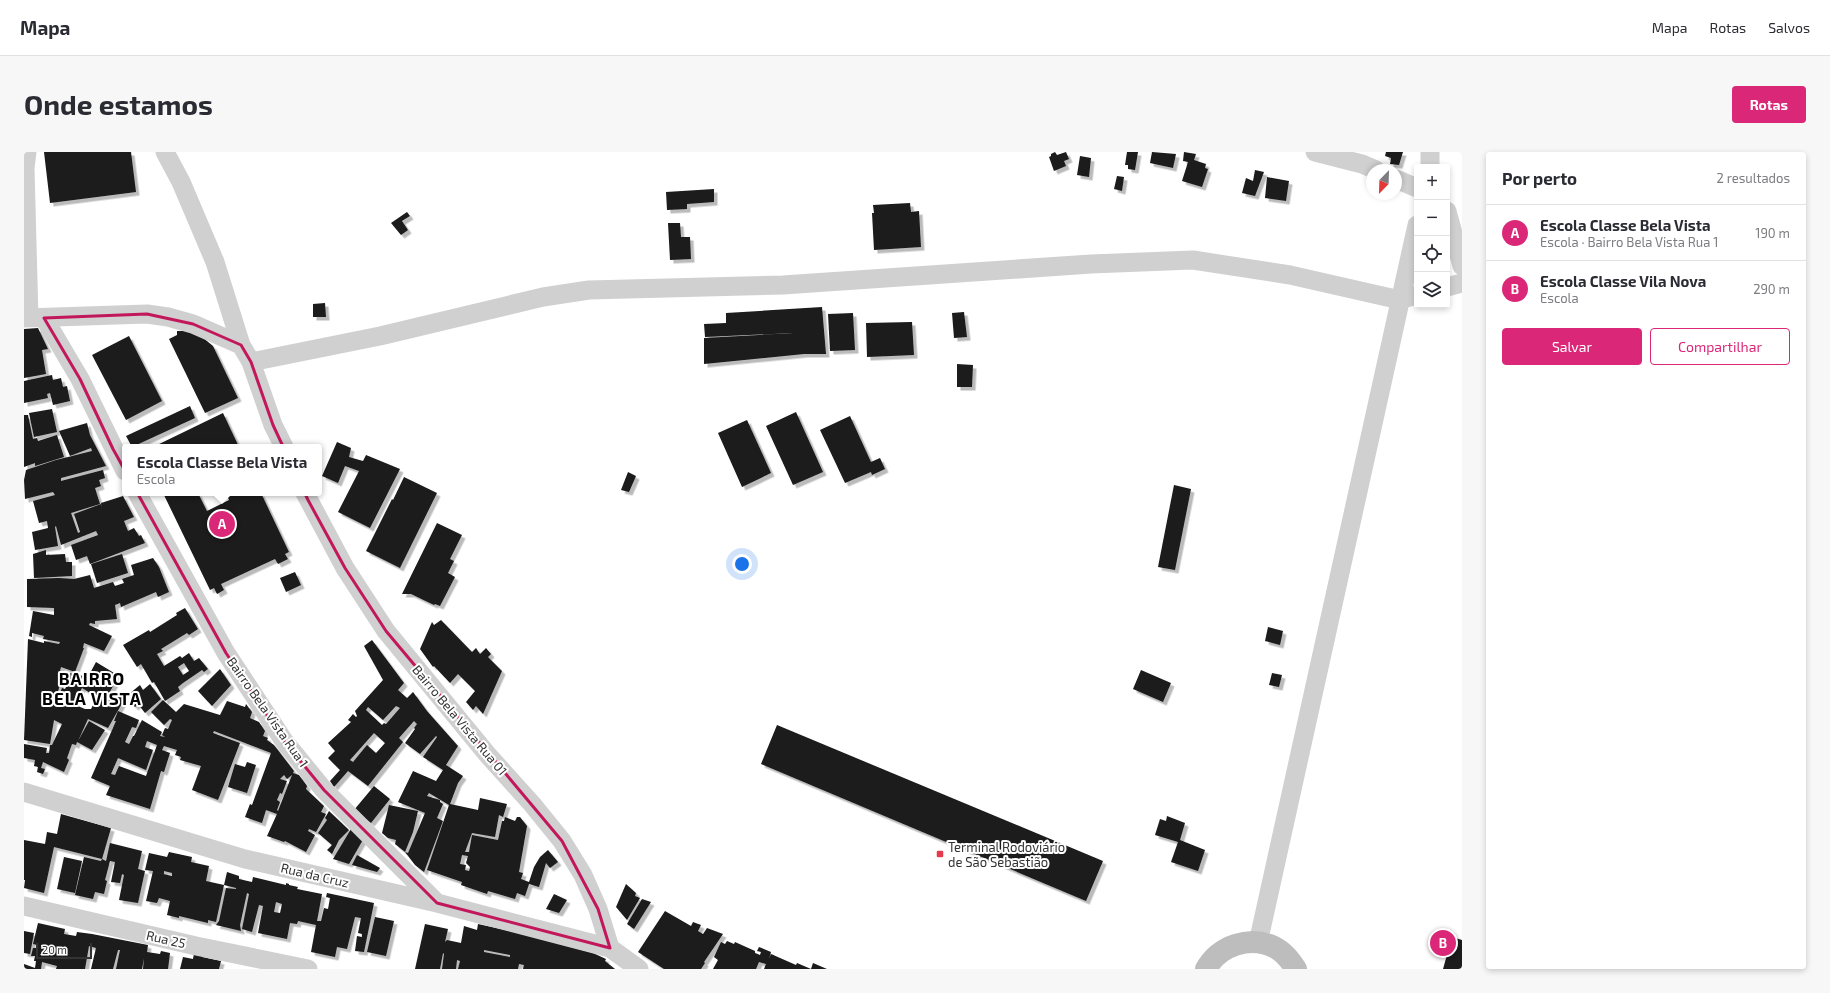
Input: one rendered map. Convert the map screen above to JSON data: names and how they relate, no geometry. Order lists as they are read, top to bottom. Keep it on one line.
{"streets":{"street":["Bairro Bela Vista Rua 1","Bairro Bela Vista Rua 01","Rua da Cruz","Rua 25"]},"crossings":[["Bairro Bela Vista Rua 1","Rua da Cruz"],["Bairro Bela Vista Rua 01","Rua da Cruz"]],"districts":["BAIRRO BELA VISTA"],"places":{"transit":["Terminal Rodoviário de São Sebastião"]},"scale_bar":"20 m","north":"bottom left","page":{"header":"Mapa","nav":["Mapa","Rotas","Salvos"],"buttons":["Rotas",["Salvar","Compartilhar"]],"title":"Onde estamos","heading":["Por perto","2 resultados"],"map_buttons":["+","−"],"list":[{"mark":"A","name":"Escola Classe Bela Vista","note":"Escola · Bairro Bela Vista Rua 1","value":"190 m"},{"mark":"B","name":"Escola Classe Vila Nova","note":"Escola","value":"290 m"}],"popup":["Escola Classe Bela Vista","Escola"],"pins":["A","B"],"scale":"20 m"}}
